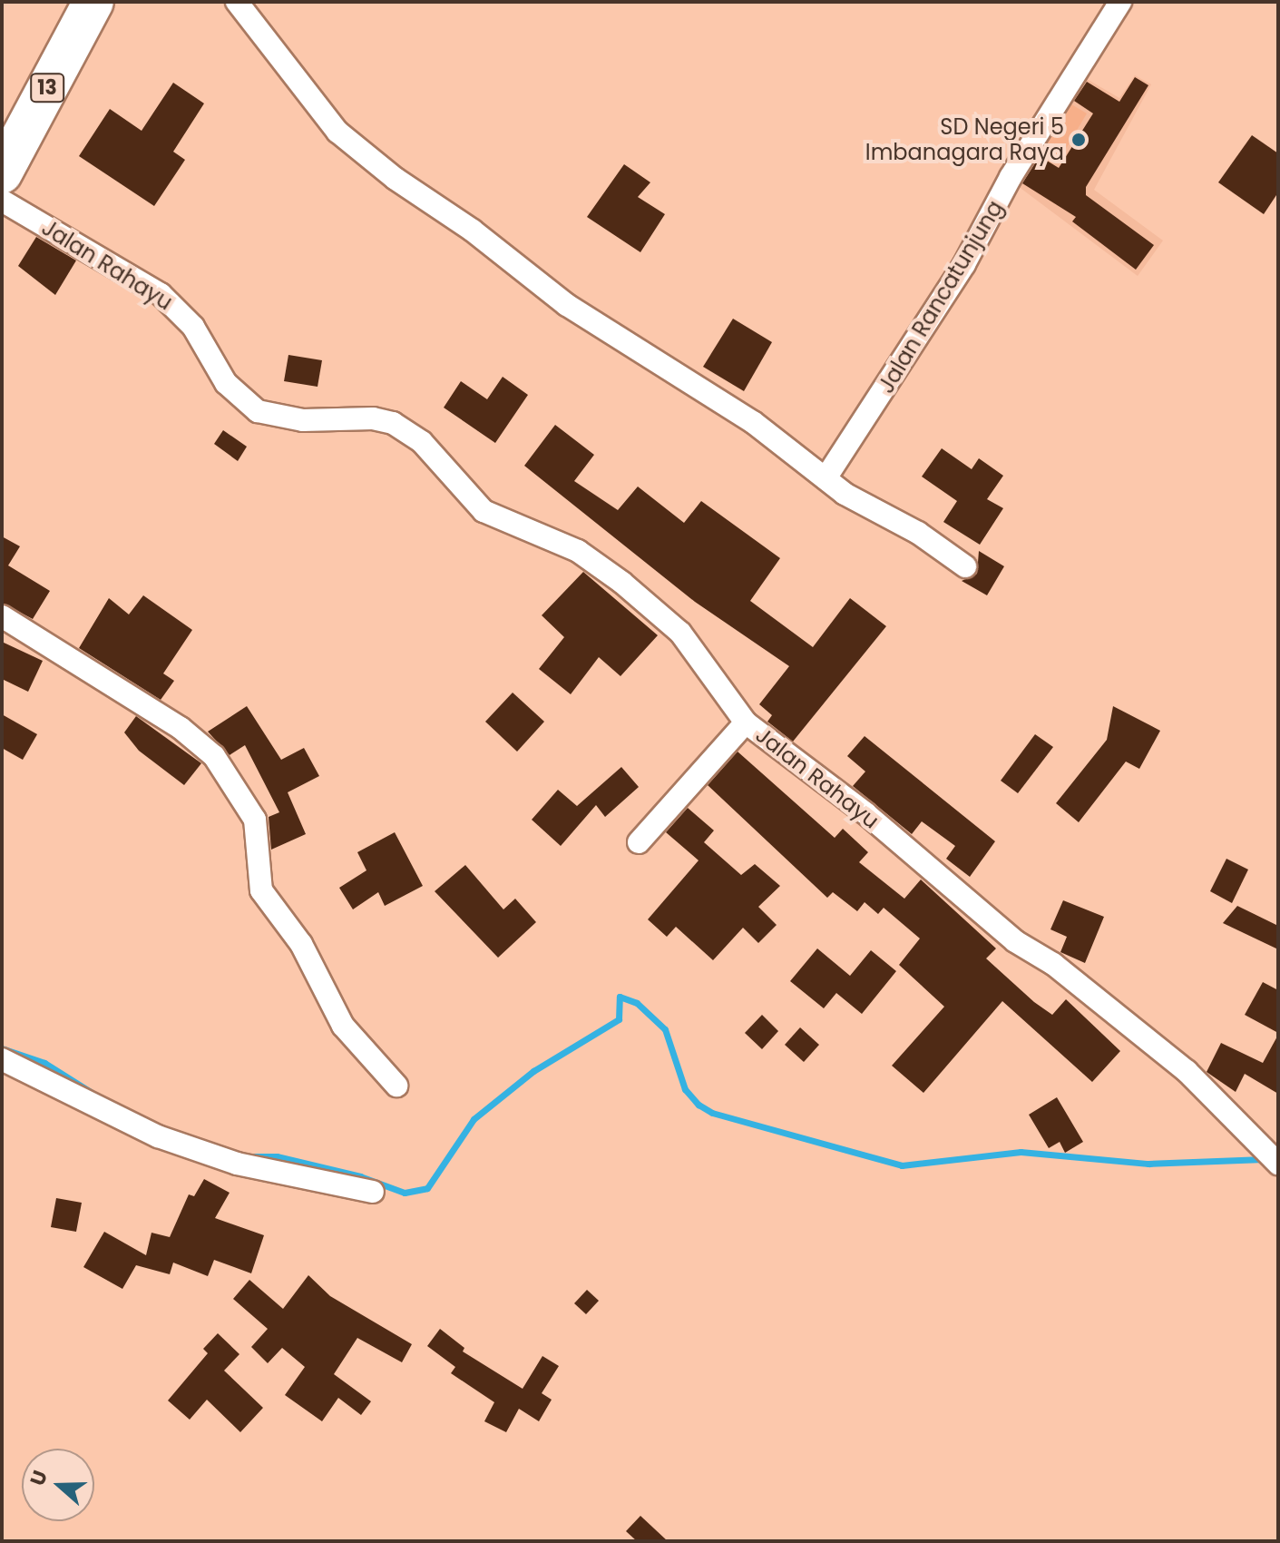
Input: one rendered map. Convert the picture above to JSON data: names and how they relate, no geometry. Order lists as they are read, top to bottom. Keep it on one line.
{"streets":{"highway":["13"],"street":["Jalan Rahayu","Jalan Rancatunjung"]},"places":["SD Negeri 5 Imbanagara Raya"],"north":"left"}
